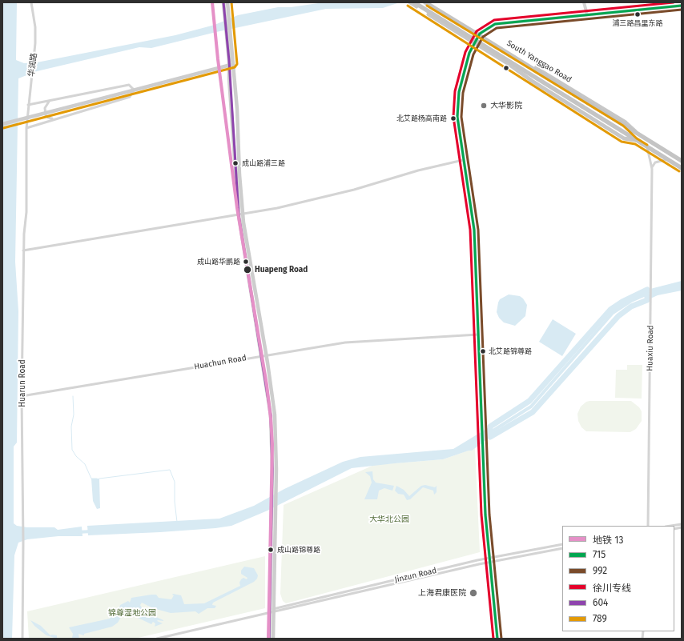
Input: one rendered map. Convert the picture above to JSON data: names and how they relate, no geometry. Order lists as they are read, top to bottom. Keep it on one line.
{"streets":{"highway":["South Yanggao Road"],"street":["华润路","Huaxiu Road","Huachun Road","Huarun Road","Jinzun Road"]},"crossings":[["华润路","Huarun Road"],["Huachun Road","Huarun Road"]],"parks":["大华北公园","锦尊湿地公园"],"places":["浦三路昌里东路","大华影院","北艾路杨高南路","成山路浦三路","成山路华鹏路","Huapeng Road","北艾路锦尊路","成山路锦尊路","上海君康医院"],"lines":["metro line 13","transit line 徐川专线","transit line 604","transit line 789","transit line 715","transit line 992"],"legend":["地铁 13","715","992","徐川专线","604","789"]}
